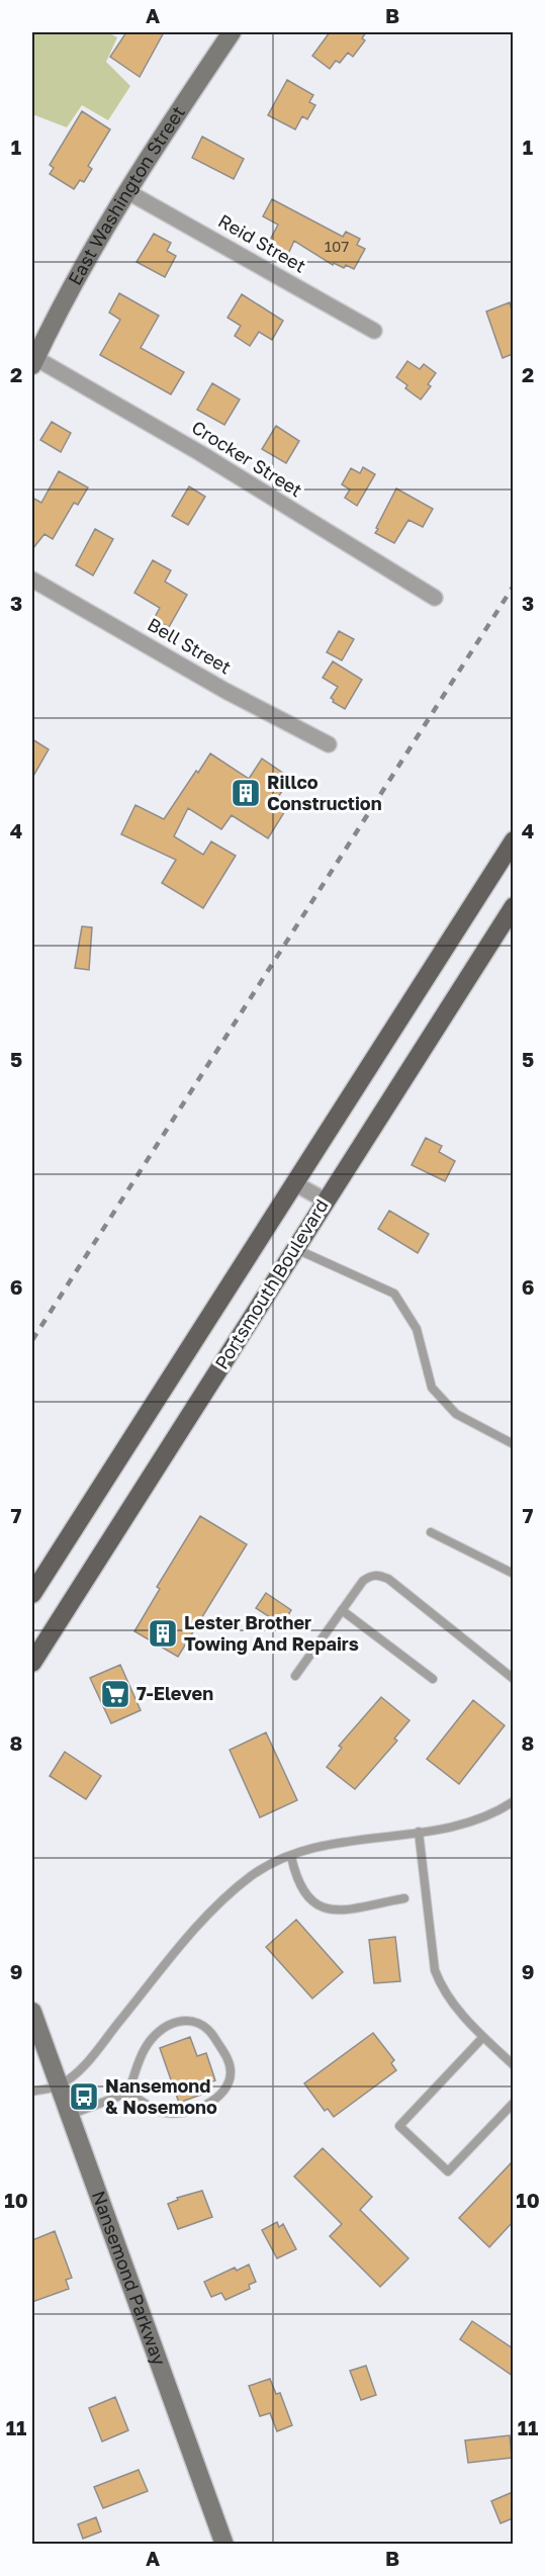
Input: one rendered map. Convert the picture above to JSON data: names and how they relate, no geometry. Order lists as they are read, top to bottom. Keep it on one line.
{"streets":{"main road":["East Washington Street","Portsmouth Boulevard","Nansemond Parkway"],"street":["Reid Street","Crocker Street","Bell Street"]},"crossings":[["East Washington Street","Reid Street"],["East Washington Street","Crocker Street"]],"places":{"building":["Rillco Construction","Lester Brother Towing And Repairs"],"supermarket":["7-Eleven"],"bus stop":["Nansemond & Nosemono"]},"house_numbers":["107"],"grid":{"columns":["A","B"],"rows":["1","2","3","4","5","6","7","8","9","10","11"]}}
